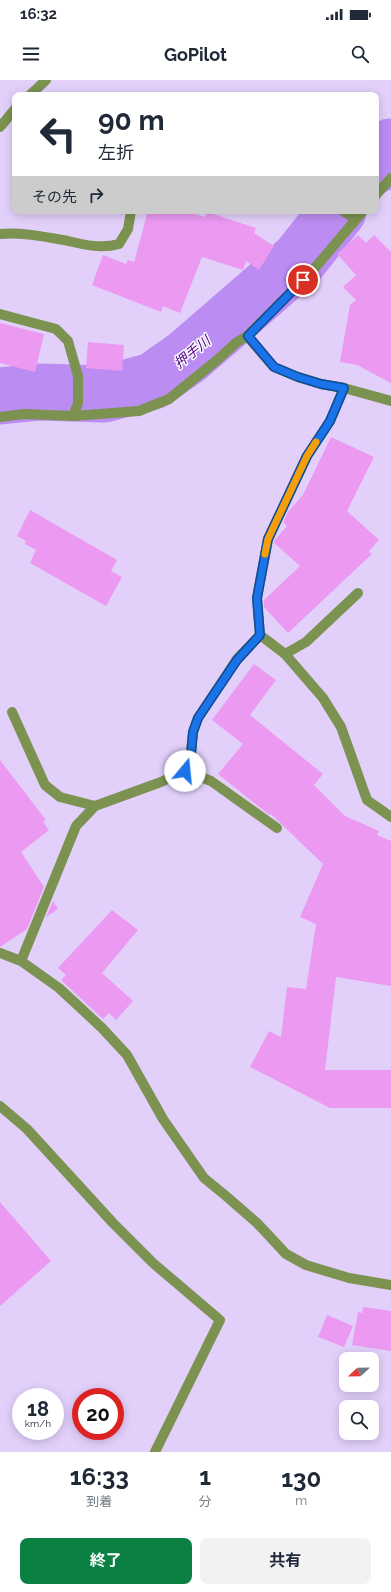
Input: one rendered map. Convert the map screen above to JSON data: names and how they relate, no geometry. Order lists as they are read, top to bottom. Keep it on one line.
{"water":["押手川"],"north":"left","page":{"status":"16:32","header":"GoPilot","turn":["90 m","左折"],"then":"その先","speed":"18 km/h","limit":"20","eta":["16:33","到着","1","分","130","m"],"buttons":["終了","共有"]}}
